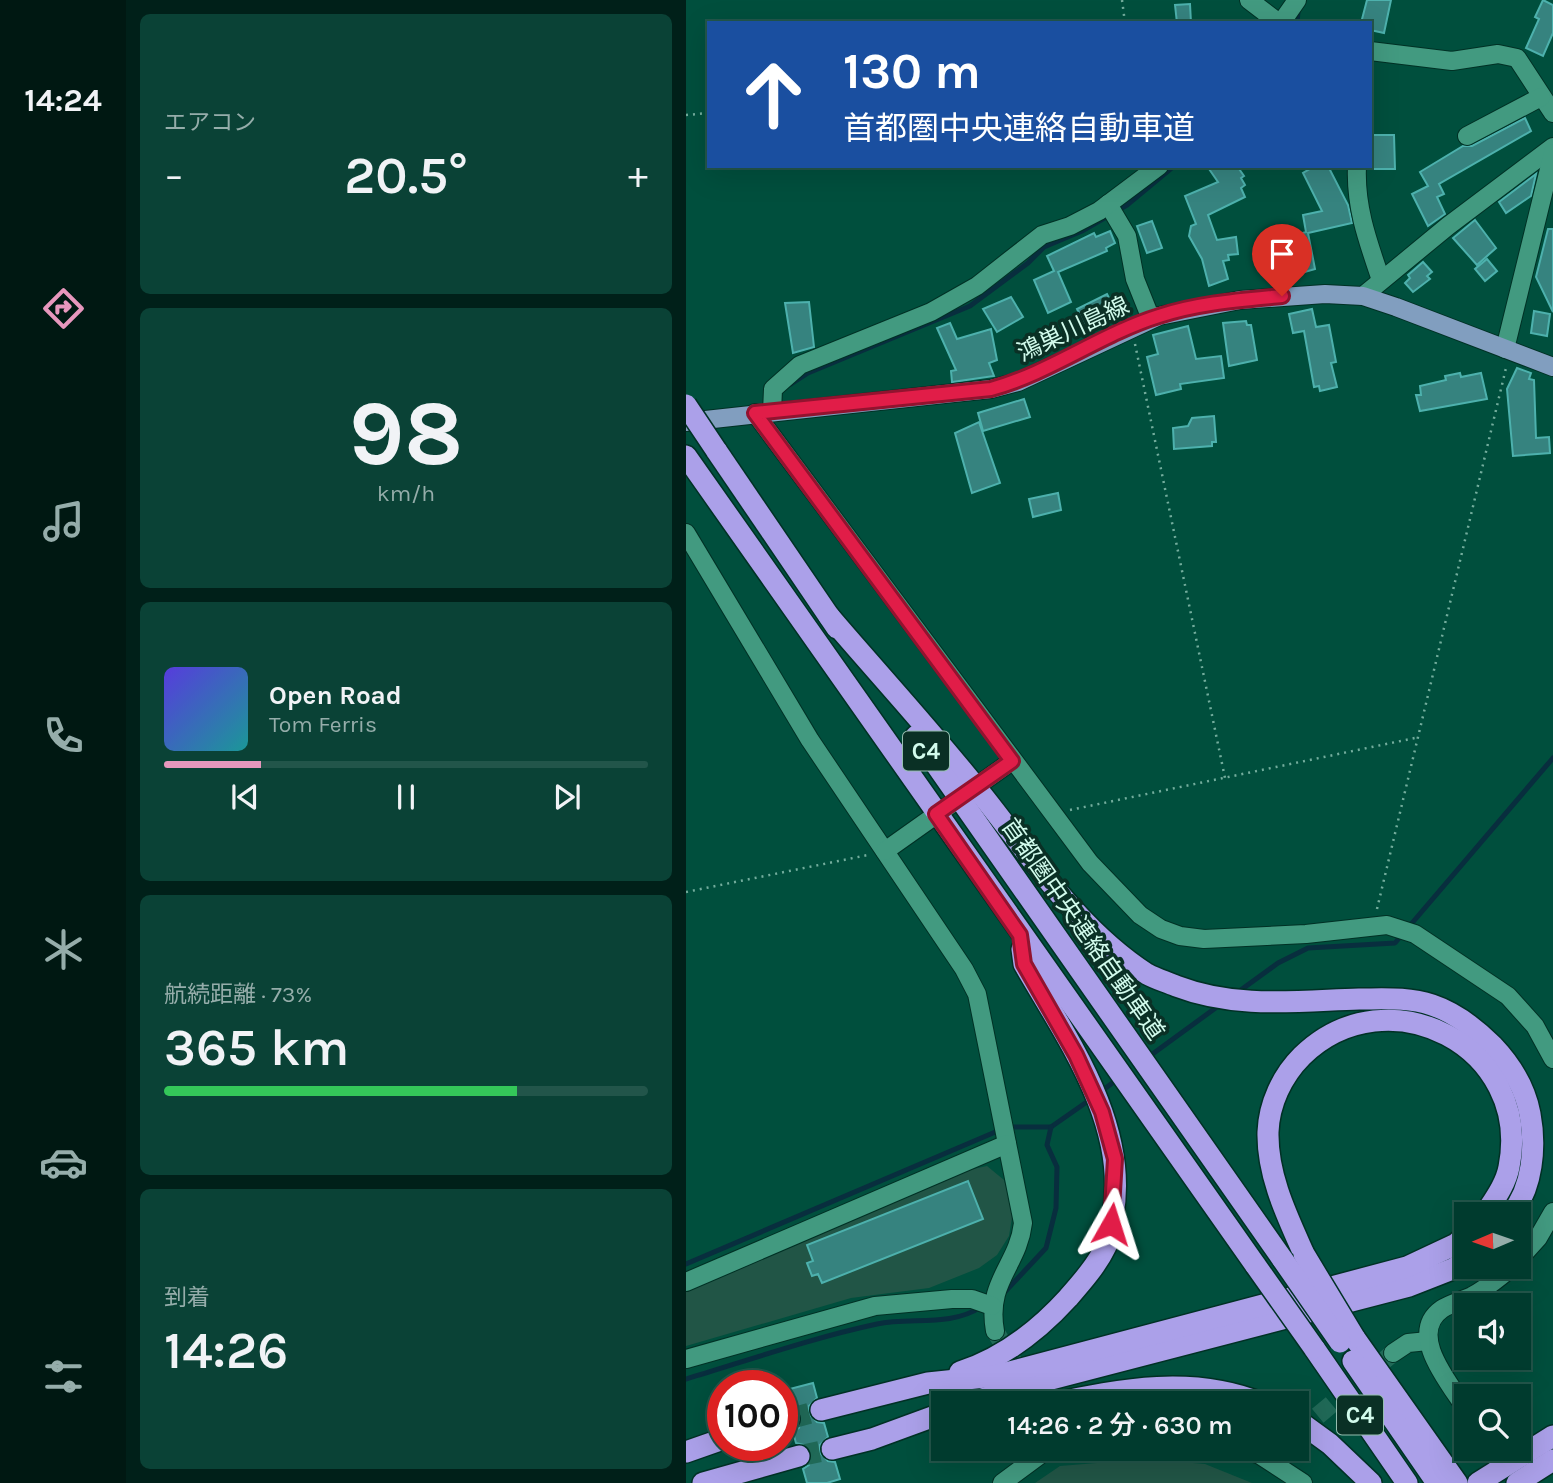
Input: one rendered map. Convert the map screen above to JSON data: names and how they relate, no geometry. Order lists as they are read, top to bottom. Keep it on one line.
{"streets":{"highway":["C4","首都圏中央連絡自動車道"],"main road":["鴻巣川島線"]},"crossings":[["C4","首都圏中央連絡自動車道"]],"north":"left","page":{"tabs":"14:24","tile":["エアコン",["98","km/h"],["航続距離 · 73%","365 km"],["到着","14:26"]],"turn":["130 m","首都圏中央連絡自動車道"],"heat":["−","20.5°","+"],"song":["Open Road","Tom Ferris"],"limit":"100","trip":"14:26 · 2 分 · 630 m"}}
